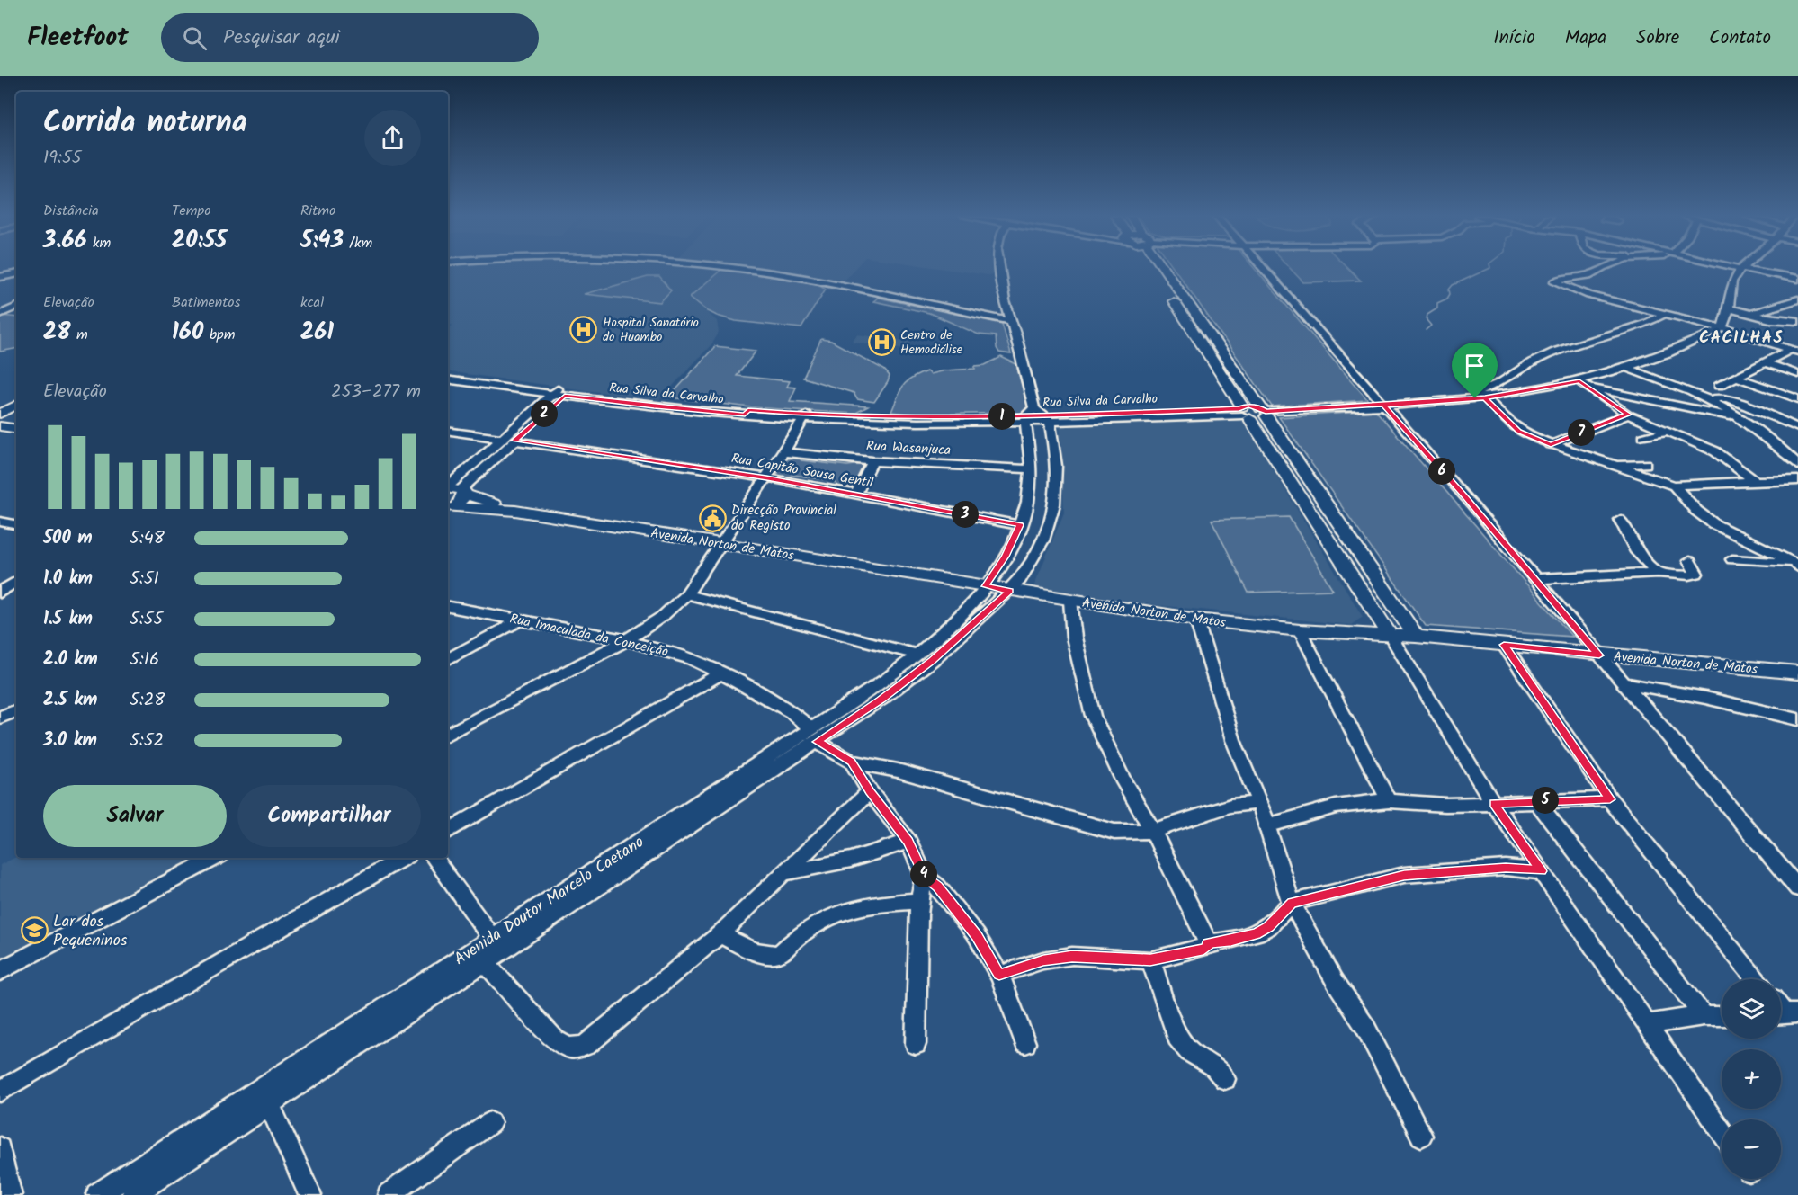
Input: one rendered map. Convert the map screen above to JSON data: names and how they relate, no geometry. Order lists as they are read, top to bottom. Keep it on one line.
{"streets":{"main road":["Avenida Norton de Matos"],"street":["Rua Silva da Carvalho","Rua Wasanjuca","Rua Capitão Sousa Gentil","Rua Imaculada da Conceição","Avenida Doutor Marcelo Caetano"]},"crossings":[["Rua Silva da Carvalho","Avenida Doutor Marcelo Caetano"],["Rua Wasanjuca","Avenida Doutor Marcelo Caetano"],["Rua Capitão Sousa Gentil","Avenida Doutor Marcelo Caetano"],["Avenida Norton de Matos","Avenida Doutor Marcelo Caetano"],["Rua Imaculada da Conceição","Avenida Doutor Marcelo Caetano"]],"districts":["CACILHAS"],"places":{"hospital":["Hospital Sanatório do Huambo","Centro de Hemodiálise"],"public building":["Direcção Provincial do Registo"],"school or university":["Lar dos Pequeninos"]},"page":{"header":"Fleetfoot","search":"Pesquisar aqui","nav":["Início","Mapa","Sobre","Contato"],"heading":["Corrida noturna","19:55"],"stats":[["Distância","3.66 km"],["Tempo","20:55"],["Ritmo","5:43 /km"],["Elevação","28 m"],["Batimentos","160 bpm"],["kcal","261"]],"chart":["Elevação","253–277 m"],"pins":["2","1","7","6","3","5","4"],"list":[{"name":"500 m","note":"5:48"},{"name":"1.0 km","note":"5:51"},{"name":"1.5 km","note":"5:55"},{"name":"2.0 km","note":"5:16"},{"name":"2.5 km","note":"5:28"},{"name":"3.0 km","note":"5:52"}],"buttons":["Salvar","Compartilhar"],"map_buttons":["+","−"]}}
